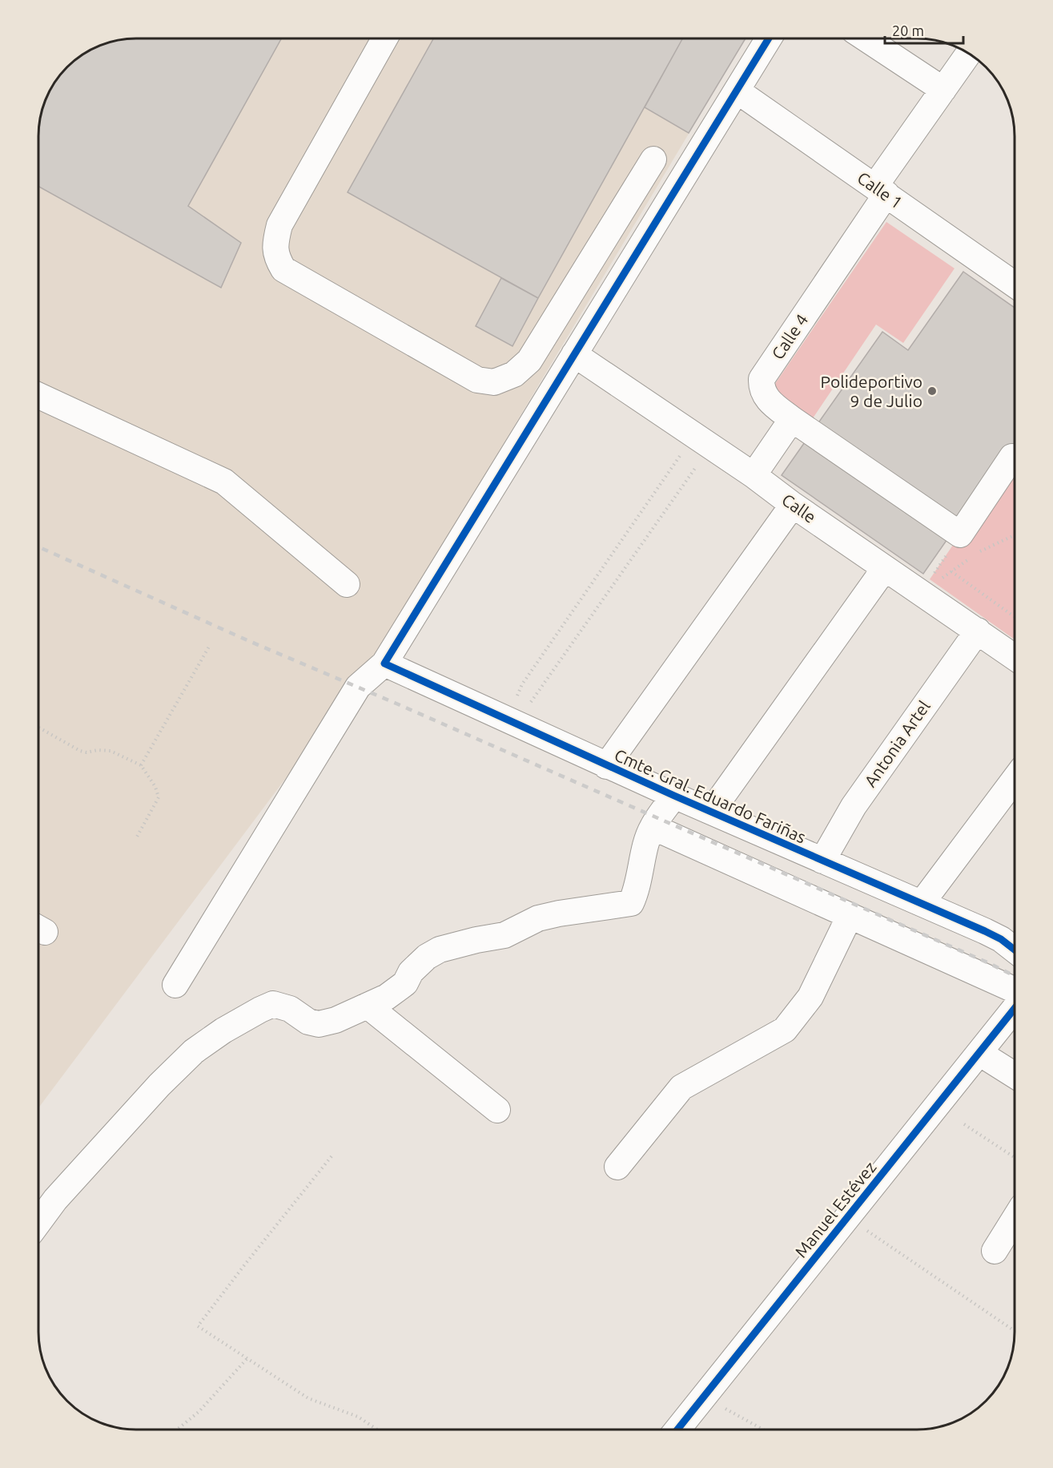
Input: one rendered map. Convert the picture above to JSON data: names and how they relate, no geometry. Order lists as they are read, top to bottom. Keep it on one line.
{"streets":{"street":["Calle 1","Calle 4","Calle","Antonia Artel","Cmte. Gral. Eduardo Fariñas","Manuel Estévez"]},"crossings":[["Calle 1","Calle 4"],["Calle","Antonia Artel"],["Antonia Artel","Cmte. Gral. Eduardo Fariñas"]],"places":["Polideportivo 9 de Julio"],"scale_bar":"20 m"}
